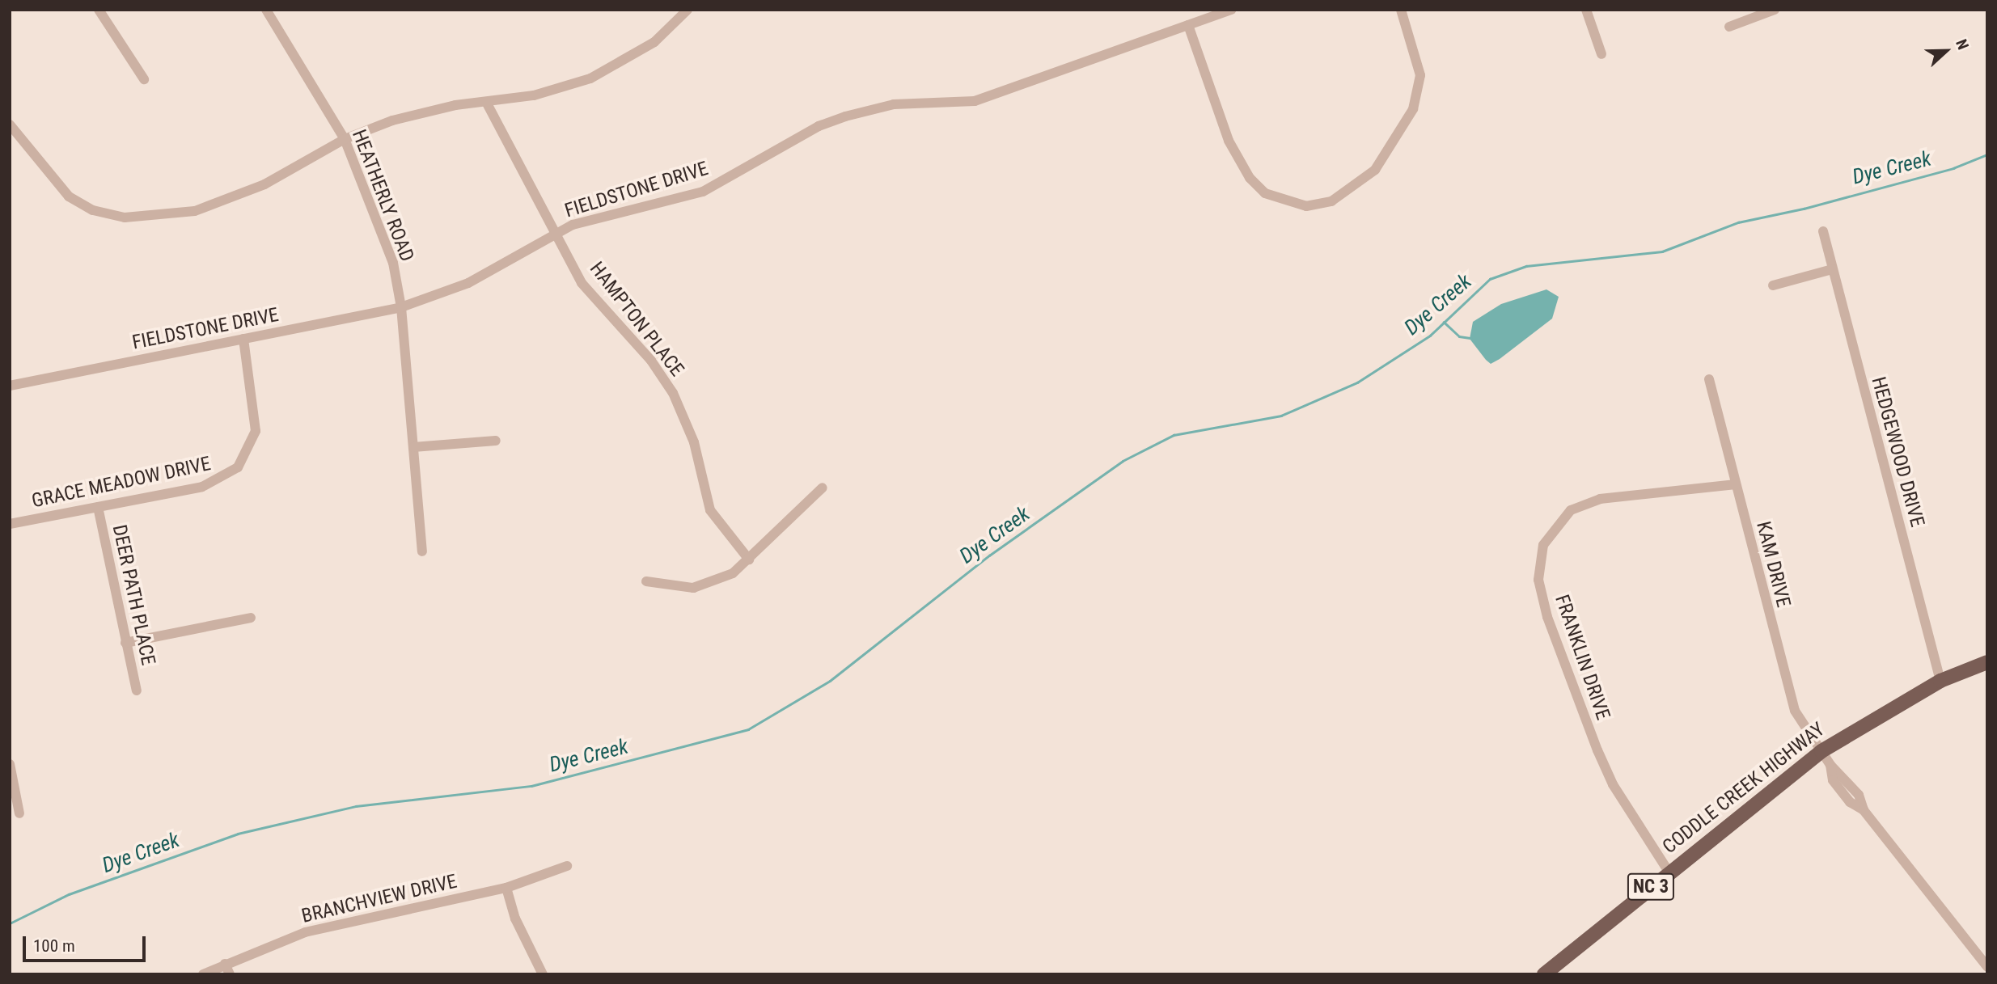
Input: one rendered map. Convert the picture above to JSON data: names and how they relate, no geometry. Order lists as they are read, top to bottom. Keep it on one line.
{"streets":{"main road":["CODDLE CREEK HIGHWAY","NC 3"],"street":["FIELDSTONE DRIVE","HEATHERLY ROAD","HAMPTON PLACE","HEDGEWOOD DRIVE","GRACE MEADOW DRIVE","KAM DRIVE","DEER PATH PLACE","FRANKLIN DRIVE","BRANCHVIEW DRIVE"]},"crossings":[["FIELDSTONE DRIVE","HEATHERLY ROAD"],["FIELDSTONE DRIVE","HAMPTON PLACE"],["FIELDSTONE DRIVE","GRACE MEADOW DRIVE"],["HEDGEWOOD DRIVE","CODDLE CREEK HIGHWAY"],["GRACE MEADOW DRIVE","DEER PATH PLACE"],["KAM DRIVE","FRANKLIN DRIVE"],["KAM DRIVE","CODDLE CREEK HIGHWAY"],["FRANKLIN DRIVE","CODDLE CREEK HIGHWAY"]],"water":["Dye Creek"],"scale_bar":"100 m","north":"right"}
